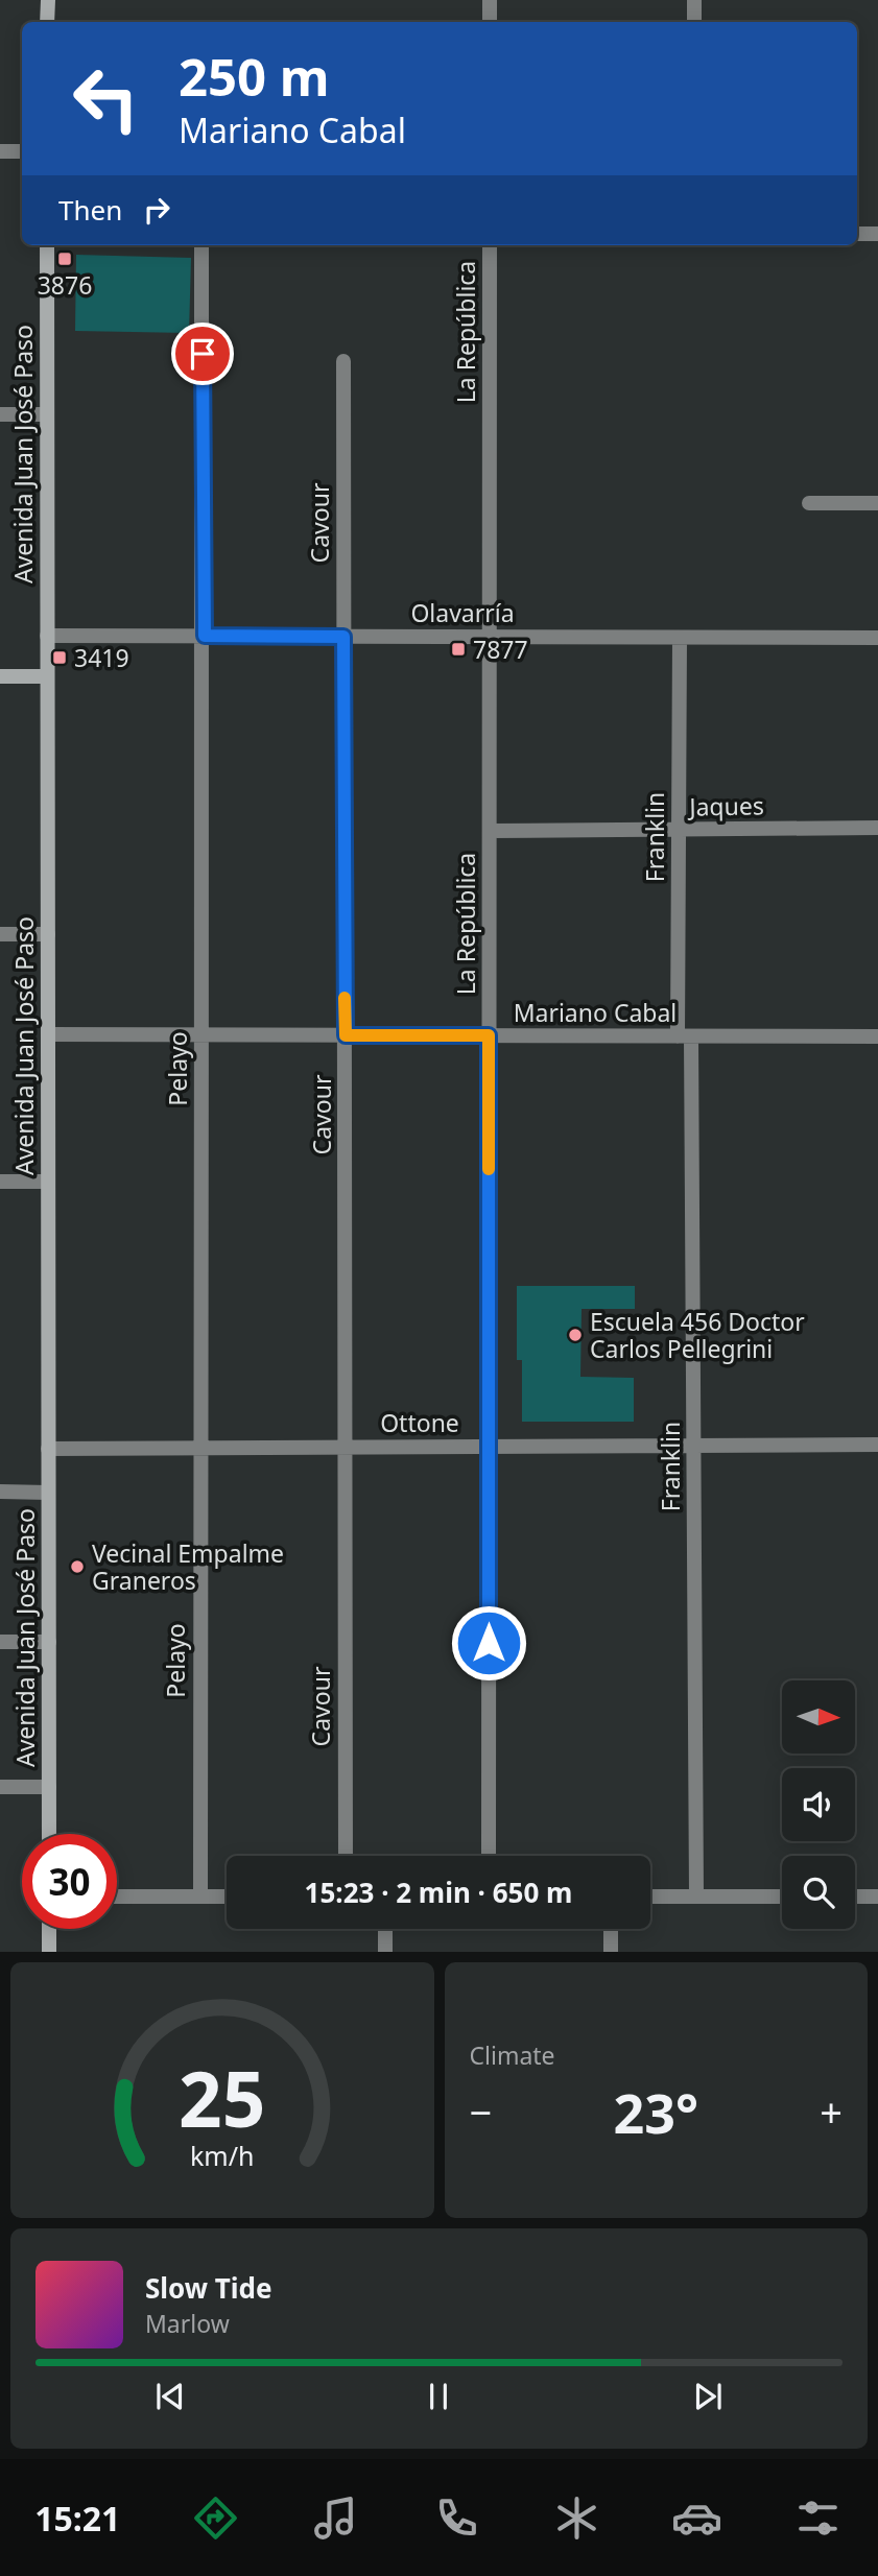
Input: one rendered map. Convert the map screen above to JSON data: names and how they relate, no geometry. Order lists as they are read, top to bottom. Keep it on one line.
{"streets":{"main road":["Avenida Juan José Paso"],"street":["La República","Cavour","Olavarría","Jaques","Franklin","Mariano Cabal","Pelayo","Ottone"]},"crossings":[["La República","Olavarría"],["La República","Jaques"],["La República","Mariano Cabal"],["La República","Ottone"],["Avenida Juan José Paso","Olavarría"],["Avenida Juan José Paso","Mariano Cabal"],["Avenida Juan José Paso","Ottone"],["Cavour","Olavarría"],["Cavour","Mariano Cabal"],["Cavour","Ottone"],["Olavarría","Franklin"],["Olavarría","Pelayo"],["Jaques","Franklin"],["Franklin","Mariano Cabal"],["Franklin","Ottone"],["Mariano Cabal","Pelayo"],["Pelayo","Ottone"]],"places":{"transit":["3876","7877","3419"],"other":["Escuela 456 Doctor Carlos Pellegrini","Vecinal Empalme Graneros"]},"north":"right","page":{"turn":["250 m","Mariano Cabal"],"then":"Then","limit":"30","trip":"15:23 · 2 min · 650 m","tile":"Climate","heat":["−","23°","+"],"song":["Slow Tide","Marlow"],"tabs":"15:21","gauge":["25","km/h"]}}
